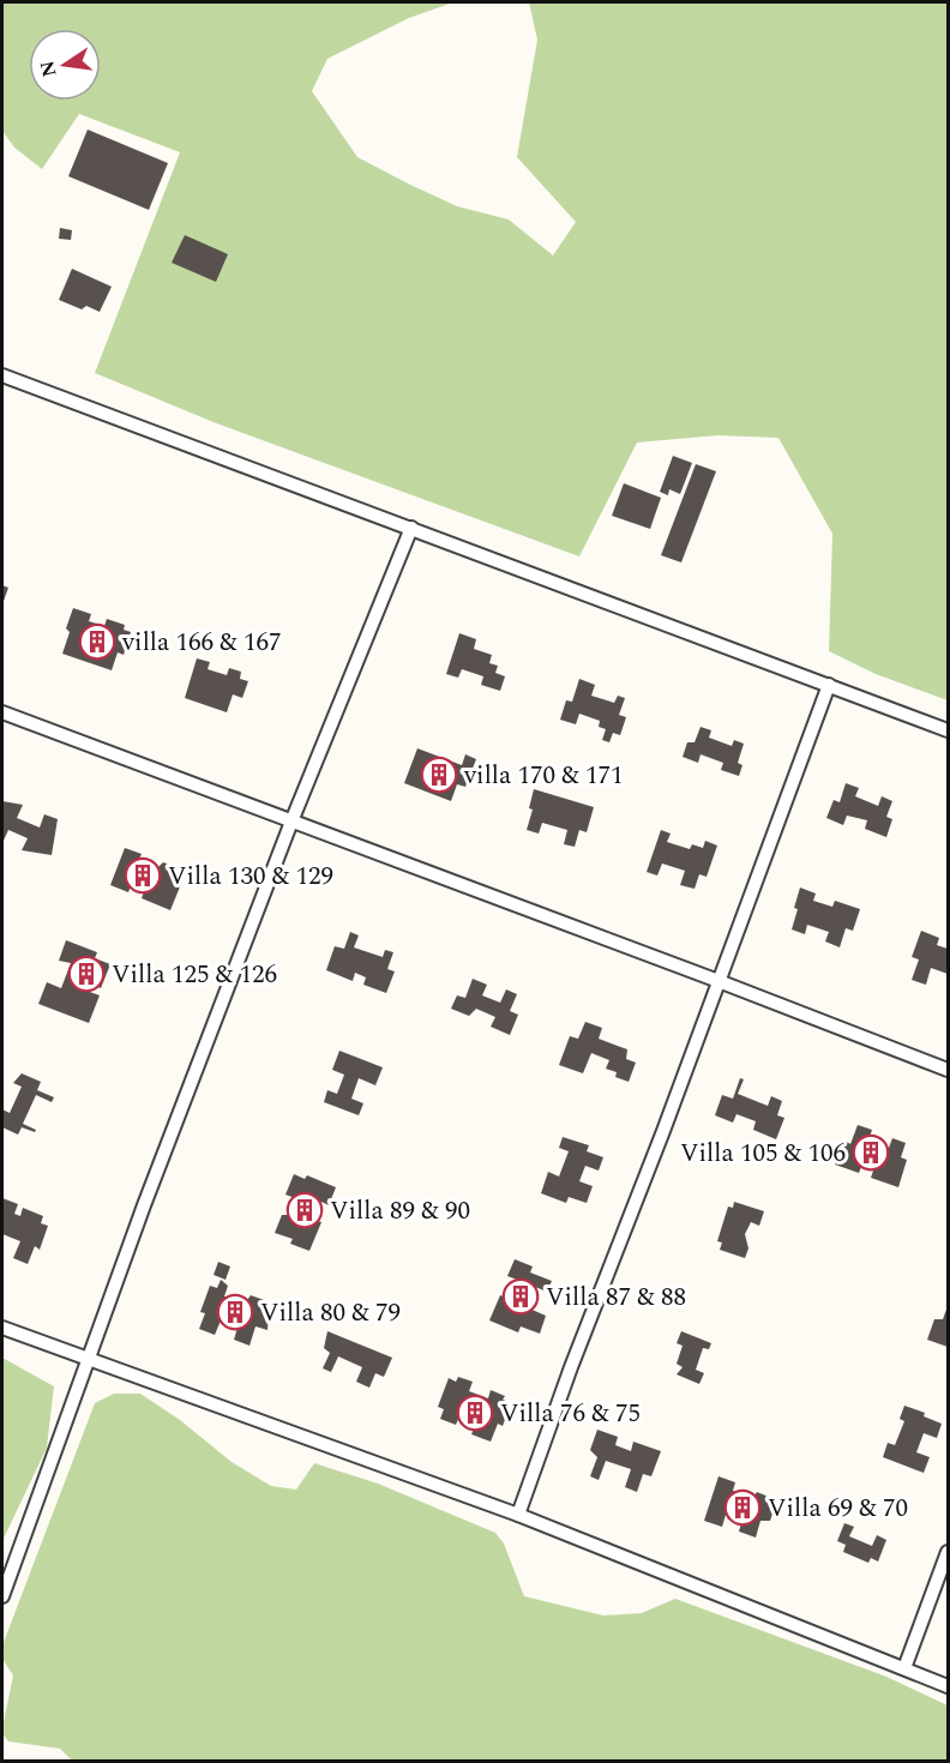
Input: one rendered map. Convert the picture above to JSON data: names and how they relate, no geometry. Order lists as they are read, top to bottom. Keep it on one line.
{"places":{"building":["villa 166 & 167","villa 170 & 171","Villa 130 & 129","Villa 125 & 126","Villa 105 & 106","Villa 89 & 90","Villa 87 & 88","Villa 80 & 79","Villa 76 & 75","Villa 69 & 70"]},"north":"left"}
